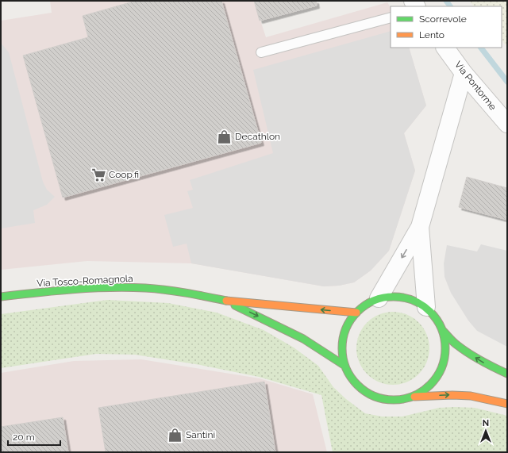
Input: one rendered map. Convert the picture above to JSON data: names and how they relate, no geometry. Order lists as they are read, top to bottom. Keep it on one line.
{"streets":{"main road":["Via Tosco-Romagnola"],"street":["Via Pontorme"]},"places":{"shop":["Decathlon","Santini"],"supermarket":["Coop.fi"]},"legend":["Scorrevole","Lento"],"scale_bar":"20 m","north":"top"}
